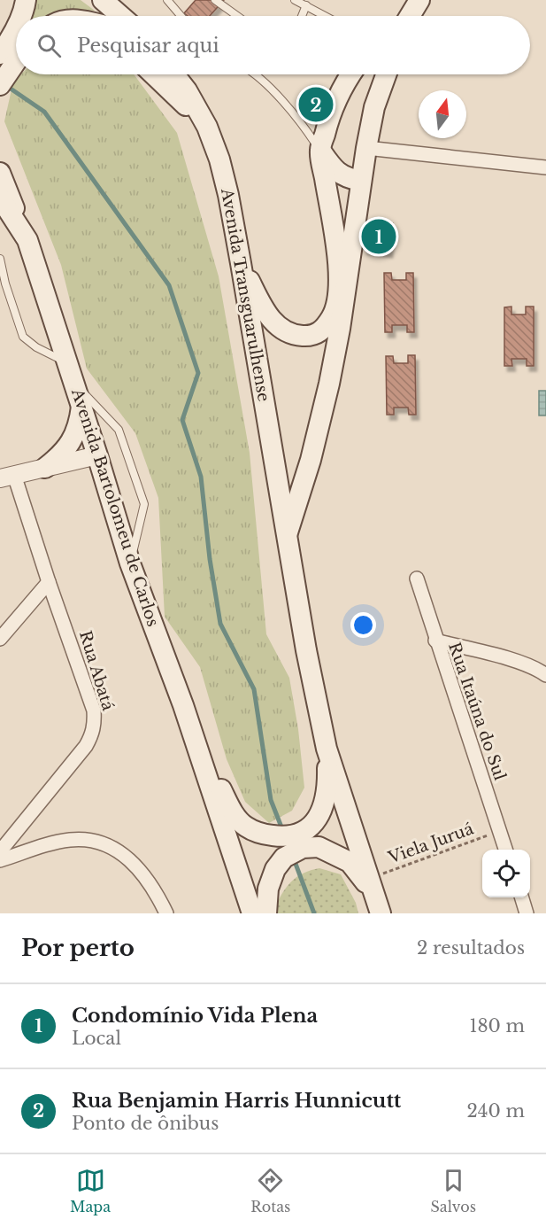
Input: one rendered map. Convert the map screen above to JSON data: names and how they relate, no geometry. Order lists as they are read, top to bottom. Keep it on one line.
{"streets":{"main road":["Avenida Transguarulhense","Avenida Bartolomeu de Carlos"],"street":["Rua Abatá","Rua Itaúna do Sul"],"path":["Viela Juruá"]},"crossings":[["Rua Itaúna do Sul","Viela Juruá"]],"north":"top","page":{"search":"Pesquisar aqui","pins":["2","1"],"heading":["Por perto","2 resultados"],"list":[{"mark":"1","name":"Condomínio Vida Plena","note":"Local","value":"180 m"},{"mark":"2","name":"Rua Benjamin Harris Hunnicutt","note":"Ponto de ônibus","value":"240 m"}],"nav":["Mapa","Rotas","Salvos"]}}
